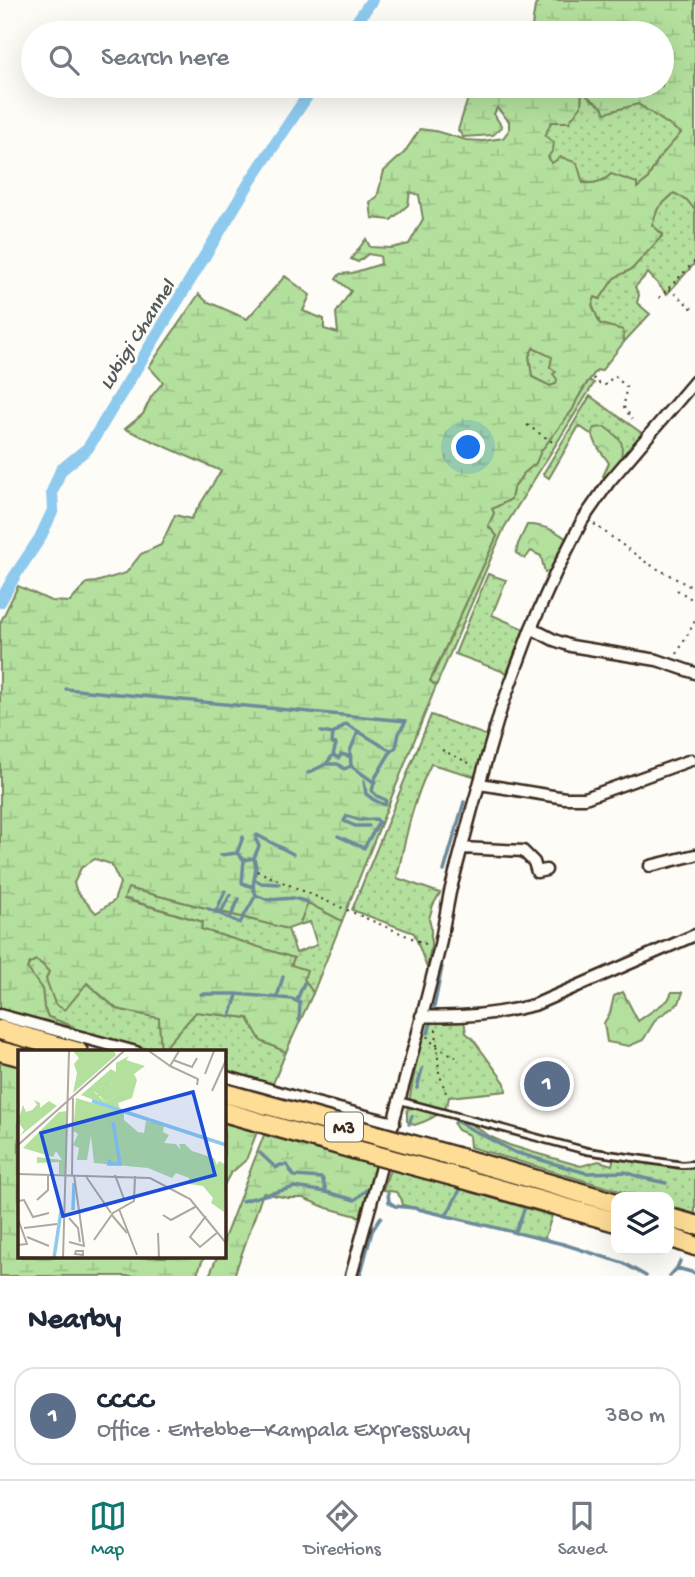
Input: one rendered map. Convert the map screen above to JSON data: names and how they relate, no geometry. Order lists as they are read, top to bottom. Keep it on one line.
{"streets":{"highway":["M3"]},"water":["Lubigi Channel"],"page":{"search":"Search here","pins":"1","heading":"Nearby","list":[{"mark":"1","name":"CCCC","note":"Office · Entebbe–Kampala Expressway","value":"380 m"}],"nav":["Map","Directions","Saved"]}}
